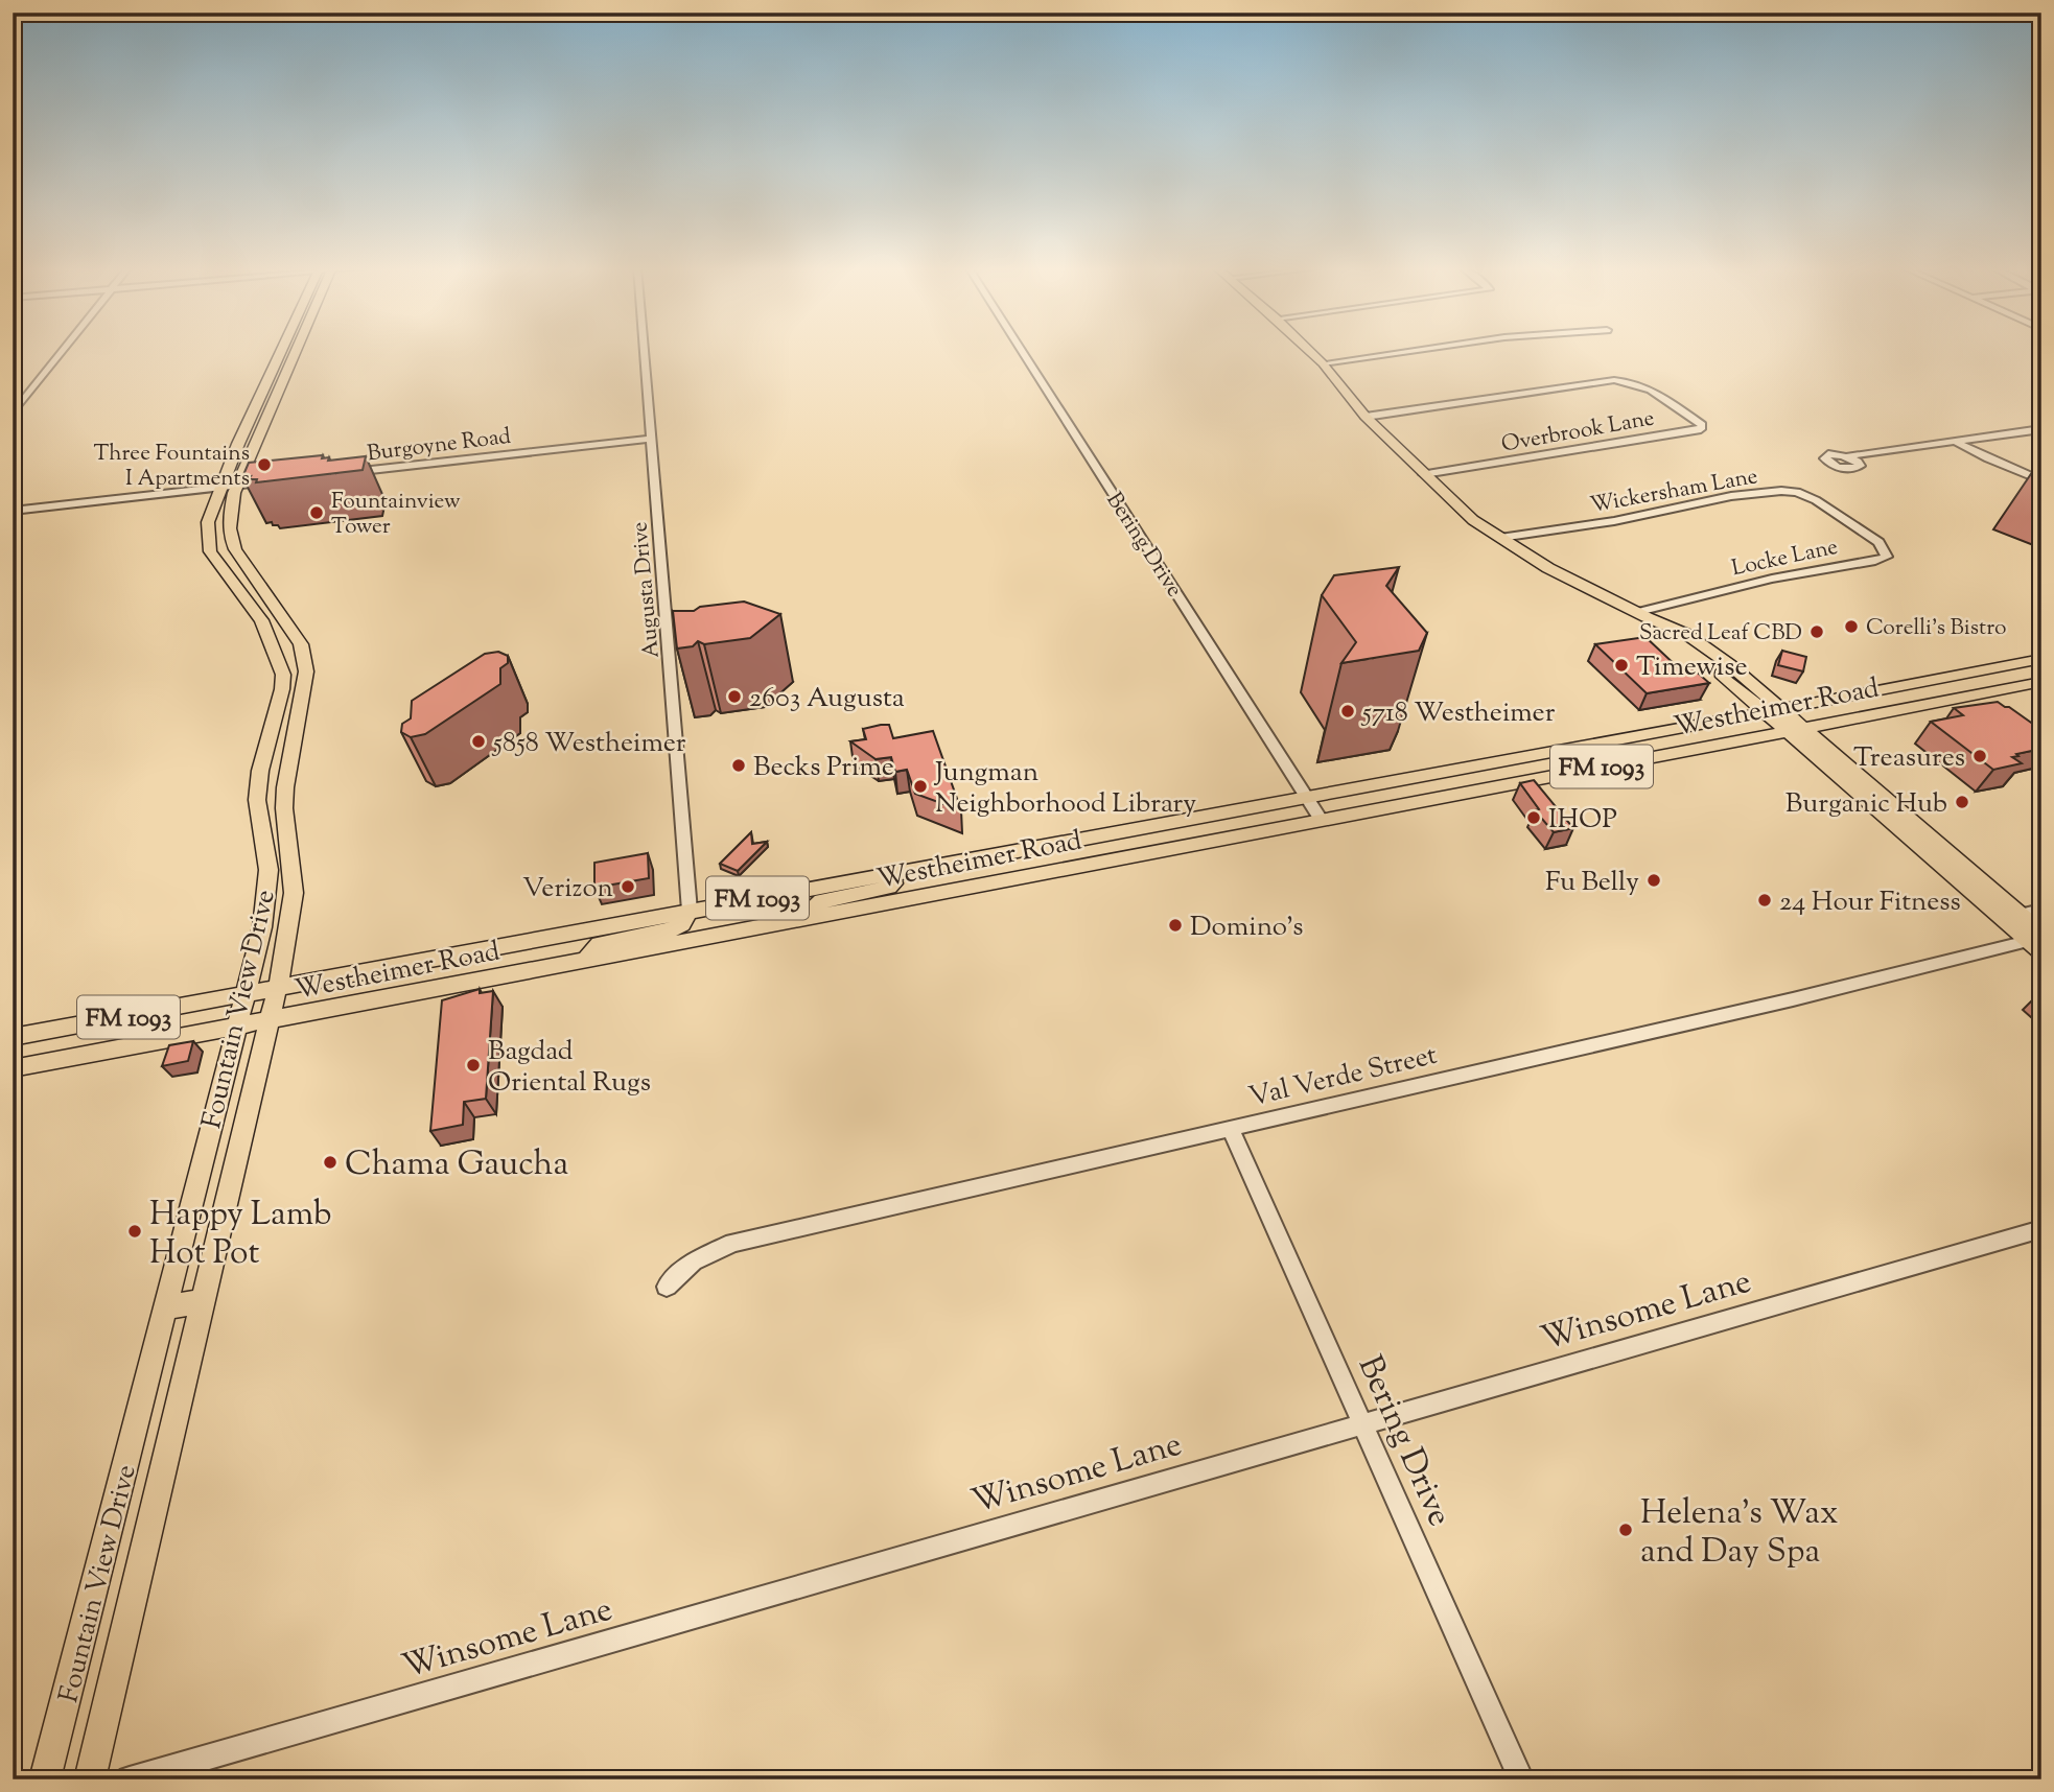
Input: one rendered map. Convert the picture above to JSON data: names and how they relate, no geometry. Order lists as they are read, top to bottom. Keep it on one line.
{"streets":{"main road":["Westheimer Road","FM 1093","Fountain View Drive"],"street":["Overbrook Lane","Burgoyne Road","Wickersham Lane","Bering Drive","Locke Lane","Augusta Drive","Val Verde Street","Winsome Lane"]},"crossings":[["Burgoyne Road","Augusta Drive"],["Wickersham Lane","Locke Lane"],["Bering Drive","Westheimer Road"],["Bering Drive","Val Verde Street"],["Bering Drive","Winsome Lane"],["Augusta Drive","Westheimer Road"],["Westheimer Road","Fountain View Drive"]],"places":["Three Fountains I Apartments","Fountainview Tower","Corelli’s Bistro","Sacred Leaf CBD","Timewise","2603 Augusta","5718 Westheimer","5858 Westheimer","Treasures","Becks Prime","Jungman Neighborhood Library","Burganic Hub","IHOP","Fu Belly","Verizon","24 Hour Fitness","Domino's","Bagdad Oriental Rugs","Chama Gaucha","Happy Lamb Hot Pot","Helena's Wax and Day Spa"]}
